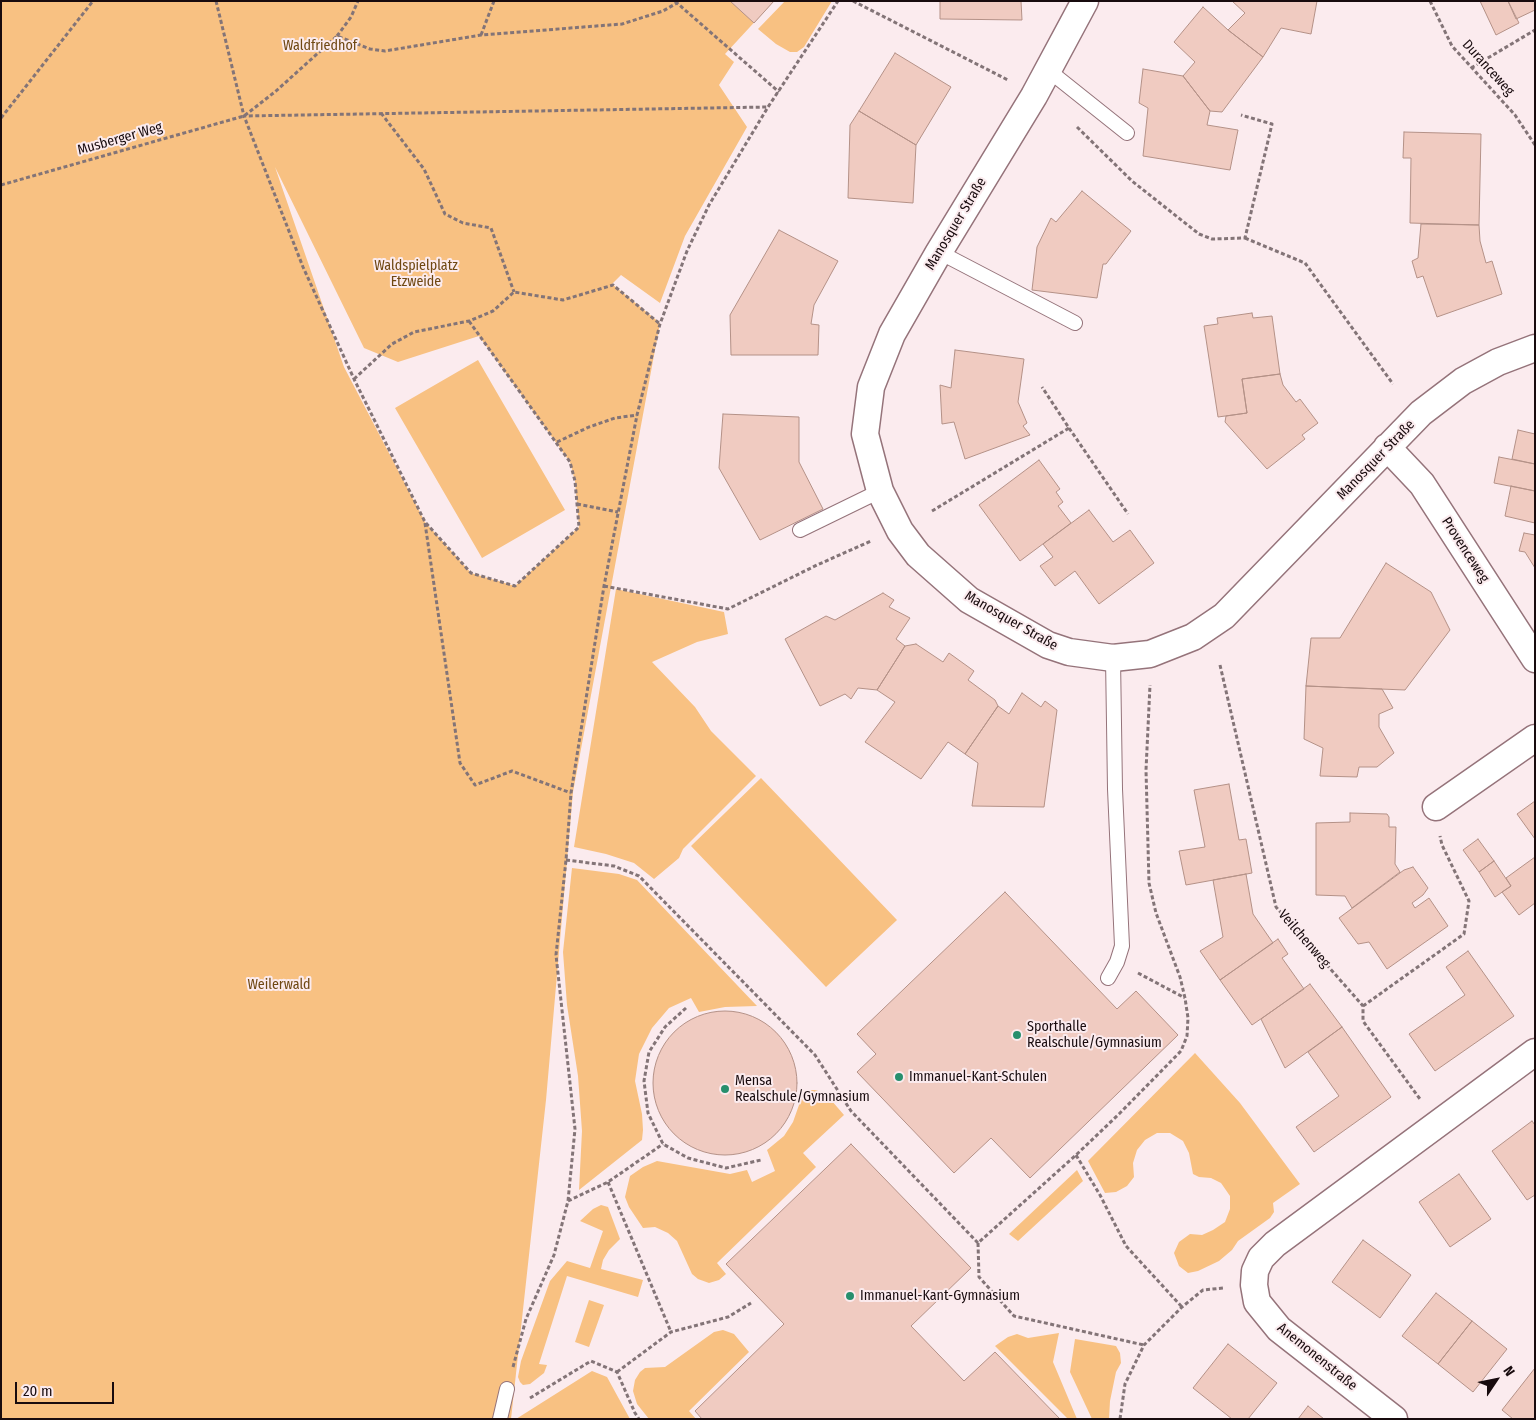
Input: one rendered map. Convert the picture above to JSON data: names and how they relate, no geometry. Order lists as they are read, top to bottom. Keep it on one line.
{"streets":{"street":["Manosquer Straße","Provenceweg","Anemonenstraße"],"path":["Duranceweg","Musberger Weg","Veilchenweg"]},"crossings":[["Manosquer Straße","Provenceweg"]],"parks":["Waldfriedhof","Waldspielplatz Etzweide","Weilerwald"],"places":["Sporthalle Realschule/Gymnasium","Immanuel-Kant-Schulen","Mensa Realschule/Gymnasium","Immanuel-Kant-Gymnasium"],"scale_bar":"20 m","north":"top right"}
